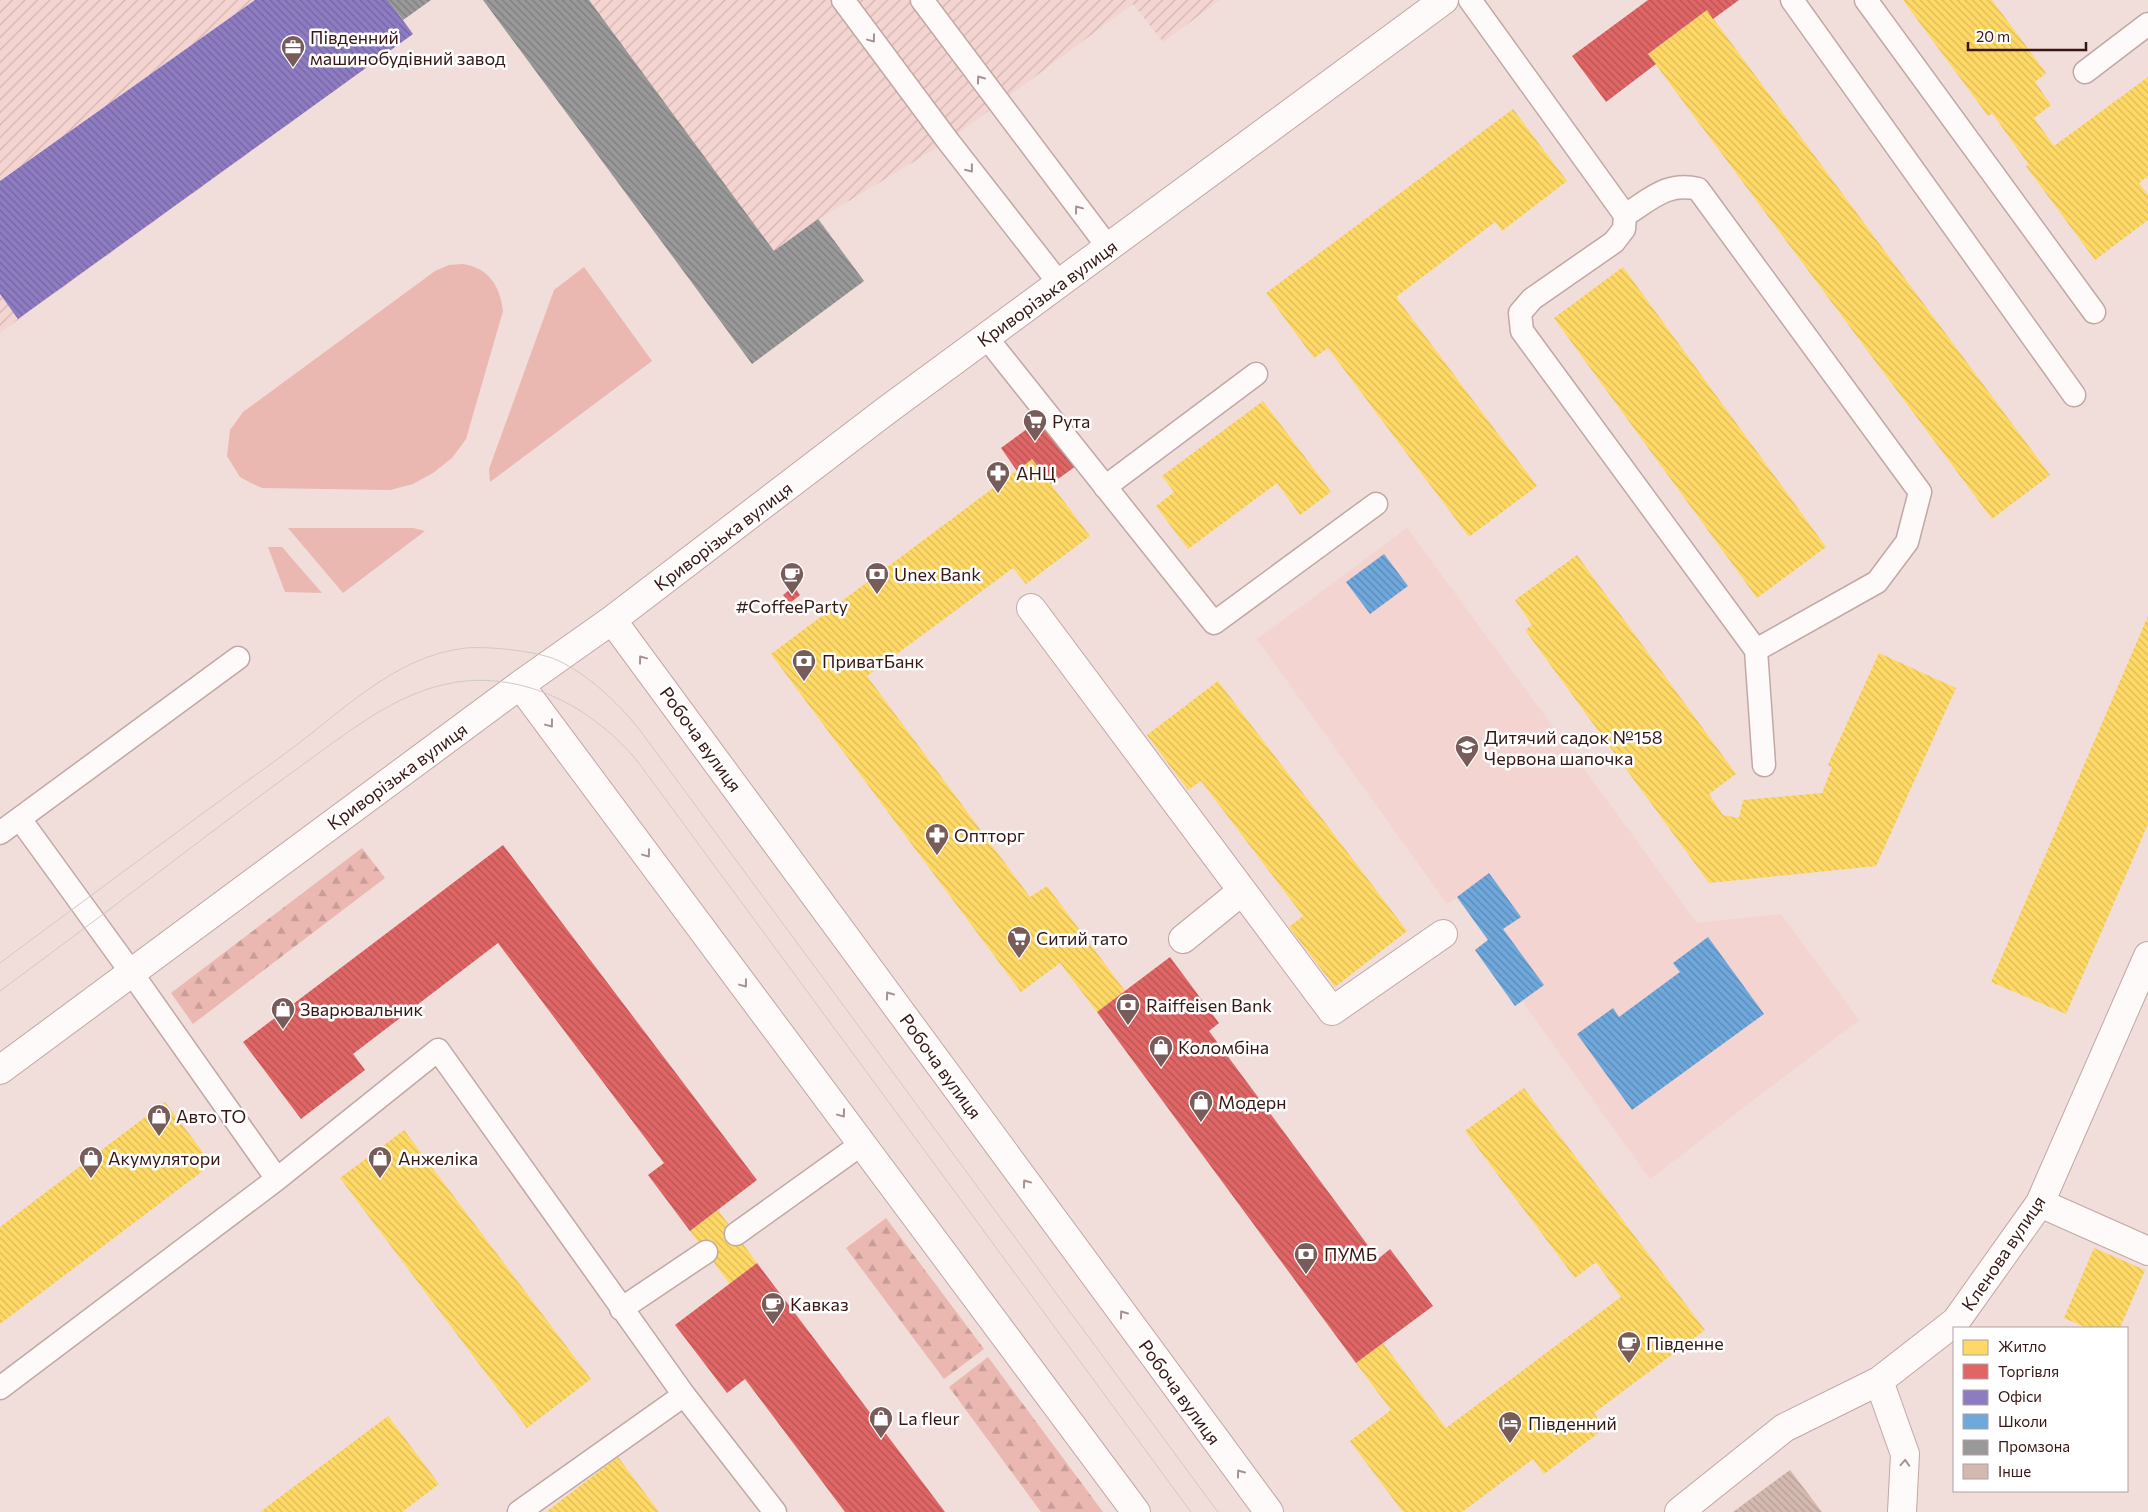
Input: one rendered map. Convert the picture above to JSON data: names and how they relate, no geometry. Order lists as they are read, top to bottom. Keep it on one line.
{"streets":{"main road":["Криворізька вулиця","Робоча вулиця","Кленова вулиця"]},"crossings":[["Криворізька вулиця","Робоча вулиця"]],"places":{"office":["Південний машинобудівний завод"],"supermarket":["Рута","Ситий тато"],"pharmacy":["АНЦ","Оптторг"],"cafe":["#CoffeeParty","Кавказ","Південне"],"bank":["Unex Bank","ПриватБанк","Raiffeisen Bank","ПУМБ"],"school or university":["Дитячий садок №158 Червона шапочка"],"shop":["Зварювальник","Коломбіна","Модерн","Авто ТО","Акумулятори","Анжеліка","La fleur"],"hotel":["Південний"]},"legend":["Житло","Торгівля","Офіси","Школи","Промзона","Інше"],"scale_bar":"20 m"}
